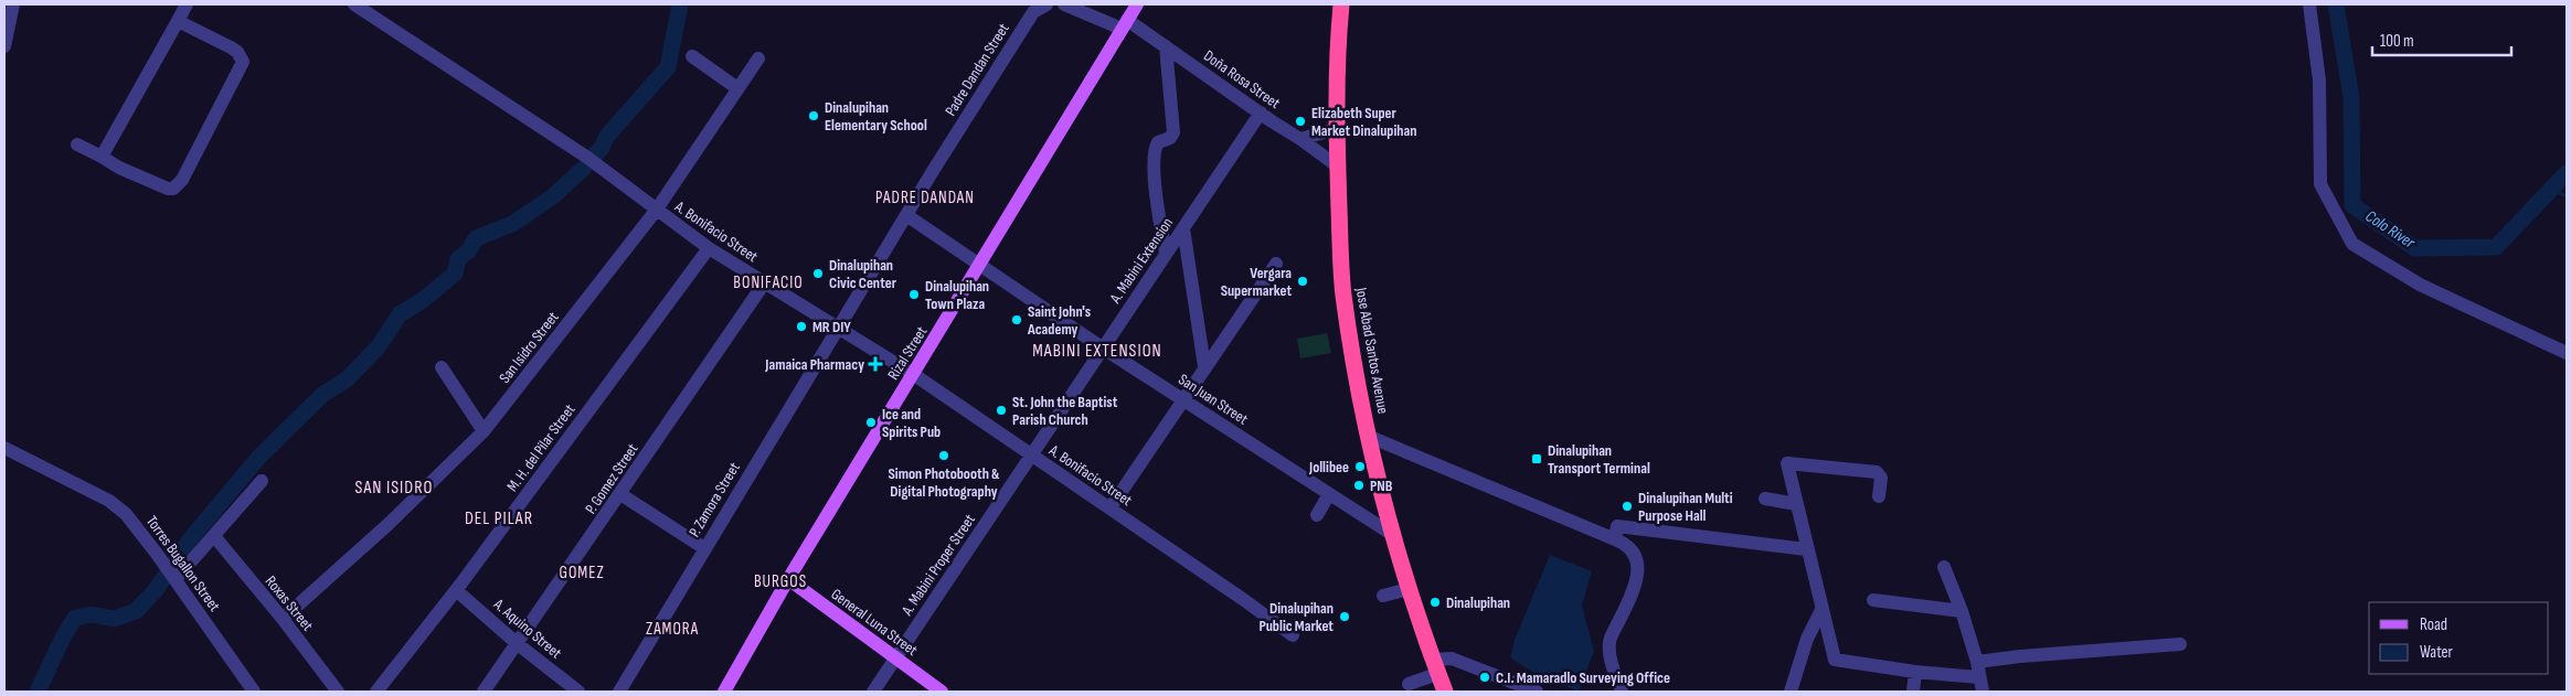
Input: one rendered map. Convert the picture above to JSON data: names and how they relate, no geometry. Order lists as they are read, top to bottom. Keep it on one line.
{"streets":{"highway":["Jose Abad Santos Avenue"],"main road":["Rizal Street","General Luna Street"],"street":["Padre Dandan Street","Doña Rosa Street","A. Bonifacio Street","A. Mabini Extension","San Isidro Street","San Juan Street","M. H. del Pilar Street","P. Gomez Street","P. Zamora Street","Torres Bugallon Street","A. Mabini Proper Street","Roxas Street","A. Aquino Street"]},"crossings":[["Padre Dandan Street","A. Bonifacio Street"],["Padre Dandan Street","San Juan Street"],["Padre Dandan Street","P. Zamora Street"],["Doña Rosa Street","A. Mabini Extension"],["Doña Rosa Street","Jose Abad Santos Avenue"],["Doña Rosa Street","Rizal Street"],["A. Bonifacio Street","A. Mabini Extension"],["A. Bonifacio Street","San Isidro Street"],["A. Bonifacio Street","Rizal Street"],["A. Bonifacio Street","M. H. del Pilar Street"],["A. Bonifacio Street","P. Gomez Street"],["A. Bonifacio Street","P. Zamora Street"],["A. Bonifacio Street","A. Mabini Proper Street"],["A. Mabini Extension","San Juan Street"],["A. Mabini Extension","A. Mabini Proper Street"],["San Isidro Street","Roxas Street"],["Jose Abad Santos Avenue","San Juan Street"],["Rizal Street","San Juan Street"],["Rizal Street","General Luna Street"],["M. H. del Pilar Street","A. Aquino Street"],["P. Gomez Street","A. Aquino Street"],["A. Mabini Proper Street","General Luna Street"]],"districts":["PADRE DANDAN","BONIFACIO","MABINI EXTENSION","SAN ISIDRO","DEL PILAR","GOMEZ","BURGOS","ZAMORA"],"water":["Colo River"],"places":{"other":["Dinalupihan Elementary School","Elizabeth Super Market Dinalupihan","Dinalupihan Civic Center","Vergara Supermarket","Dinalupihan Town Plaza","Saint John's Academy","MR DIY","St. John the Baptist Parish Church","Ice and Spirits Pub","Simon Photobooth & Digital Photography","Jollibee","PNB","Dinalupihan Multi Purpose Hall","Dinalupihan","Dinalupihan Public Market","C.I. Mamaradlo Surveying Office"],"health":["Jamaica Pharmacy"],"transit":["Dinalupihan Transport Terminal"]},"legend":["Road","Water"],"scale_bar":"100 m"}
